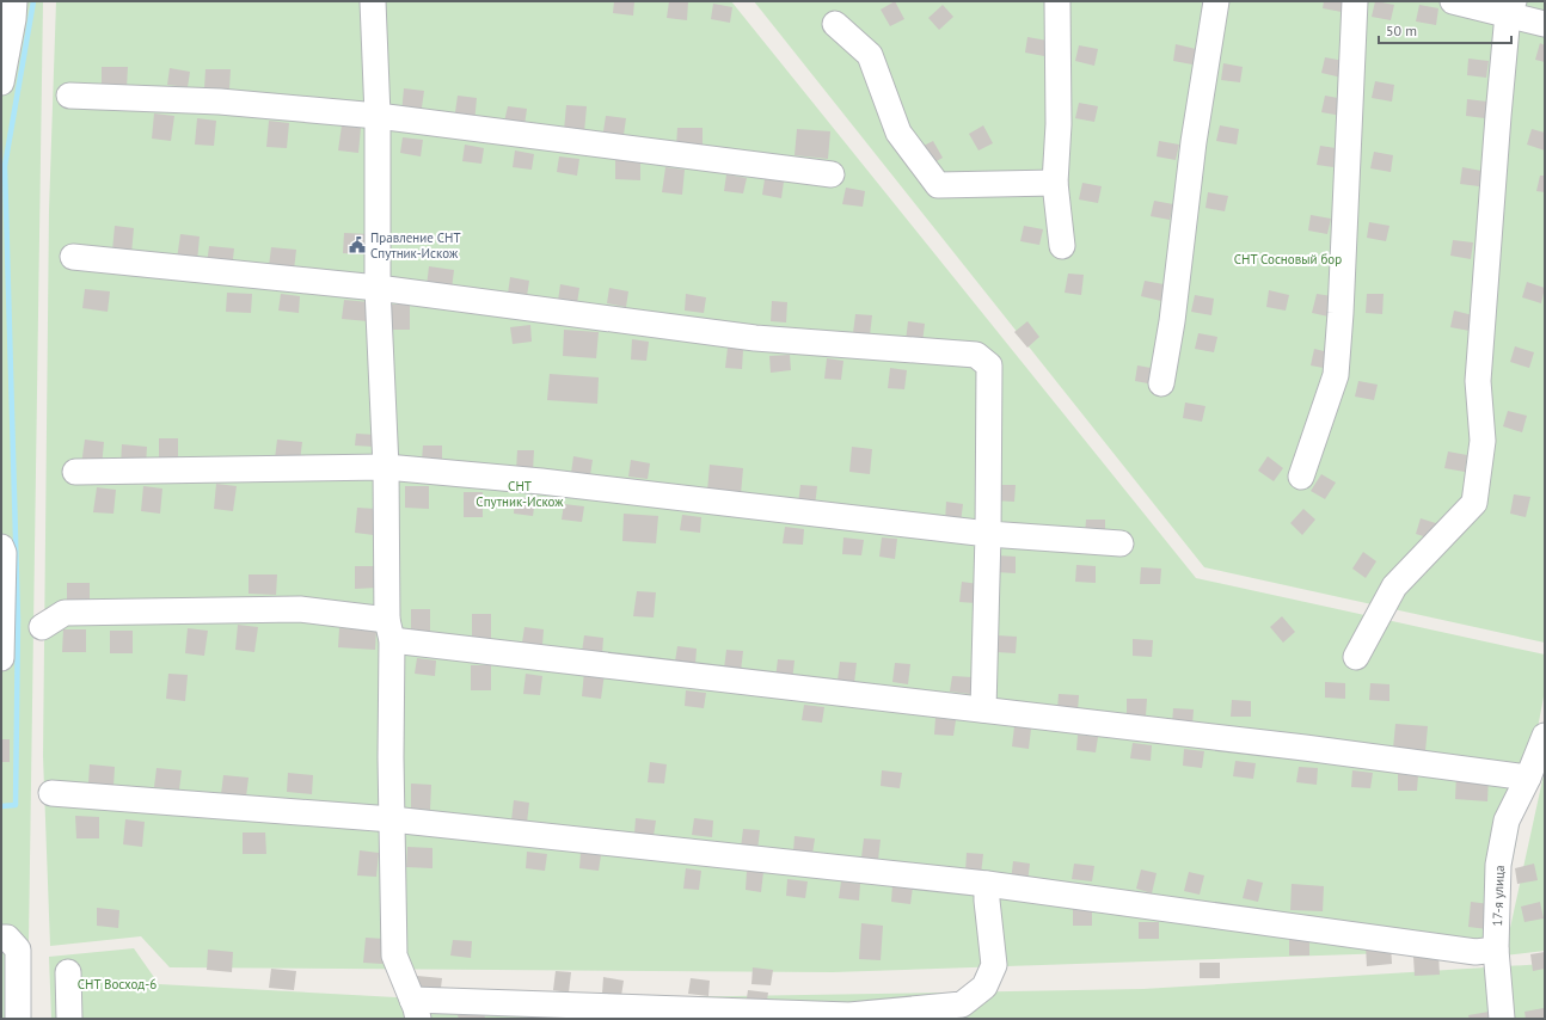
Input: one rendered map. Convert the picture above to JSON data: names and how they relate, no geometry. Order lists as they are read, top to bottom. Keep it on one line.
{"streets":{"street":["17-я улица"]},"parks":["СНТ Сосновый бор","СНТ Спутник-Искож","СНТ Восход-6"],"places":{"public building":["Правление СНТ Спутник-Искож"]},"scale_bar":"50 m"}
